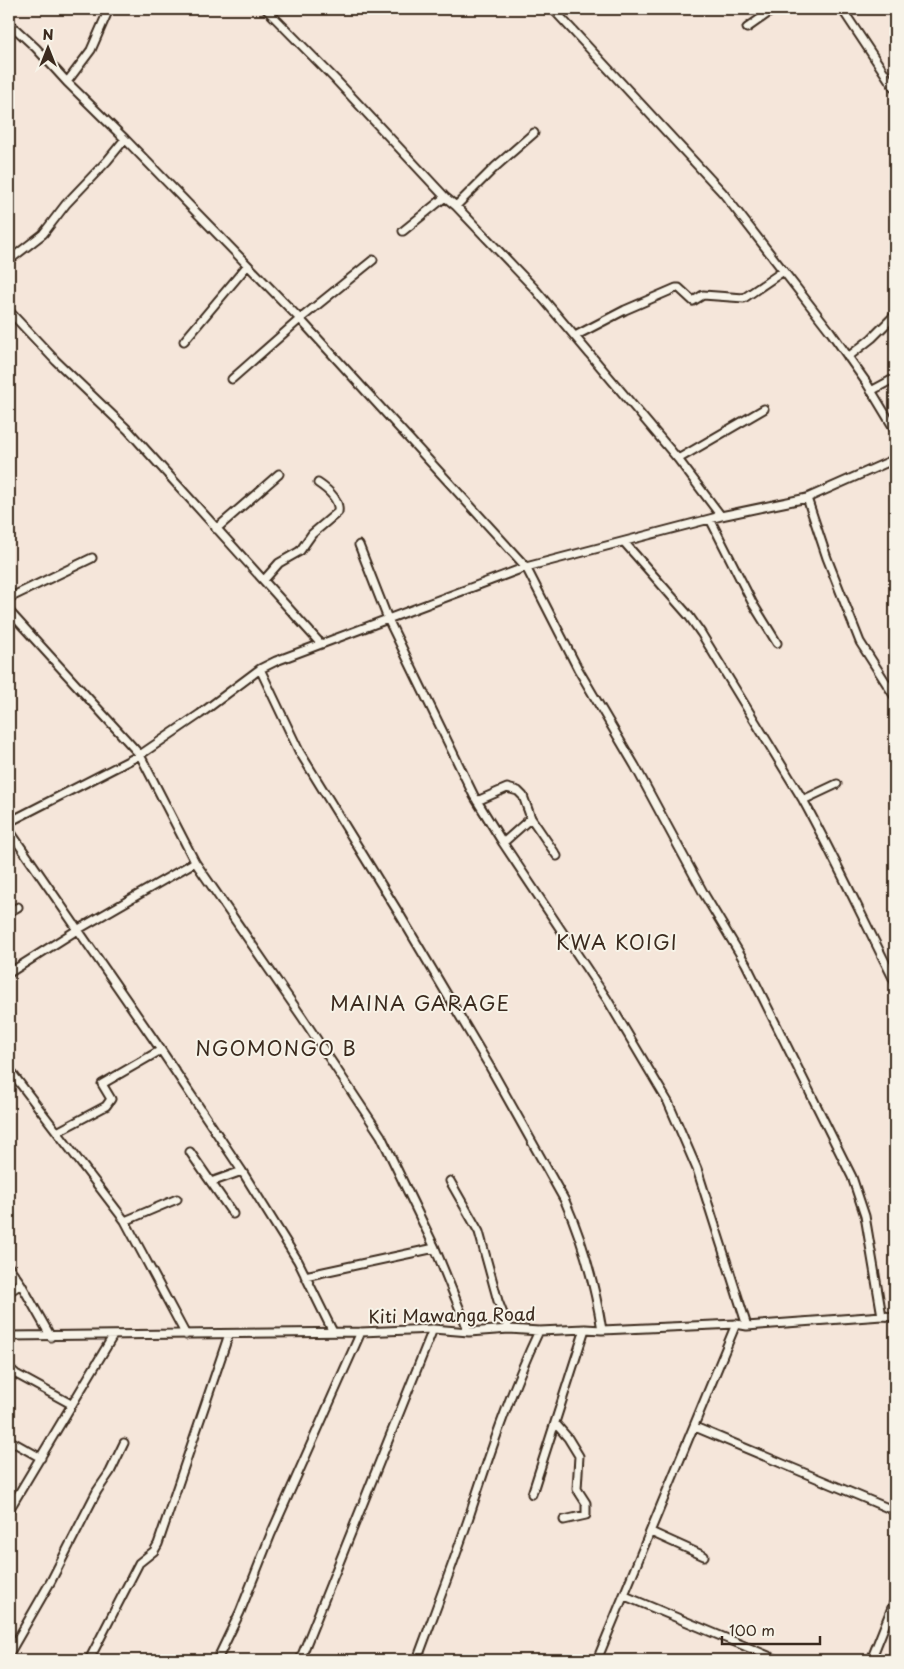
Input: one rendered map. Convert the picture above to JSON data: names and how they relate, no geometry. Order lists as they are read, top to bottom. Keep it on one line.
{"streets":{"street":["Kiti Mawanga Road"]},"districts":["KWA KOIGI","MAINA GARAGE","NGOMONGO B"],"scale_bar":"100 m","north":"top"}
